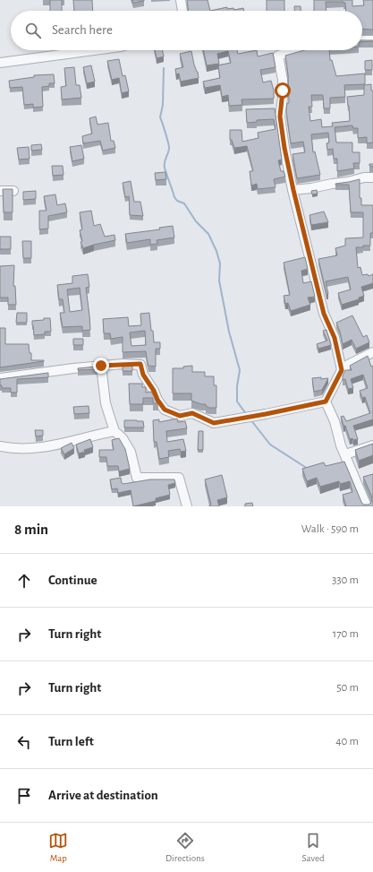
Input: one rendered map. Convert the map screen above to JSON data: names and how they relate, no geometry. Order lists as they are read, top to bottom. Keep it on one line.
{"page":{"search":"Search here","heading":["8 min","Walk · 590 m"],"list":[["Continue","330 m"],["Turn right","170 m"],["Turn right","50 m"],["Turn left","40 m"],"Arrive at destination"],"nav":["Map","Directions","Saved"]}}
